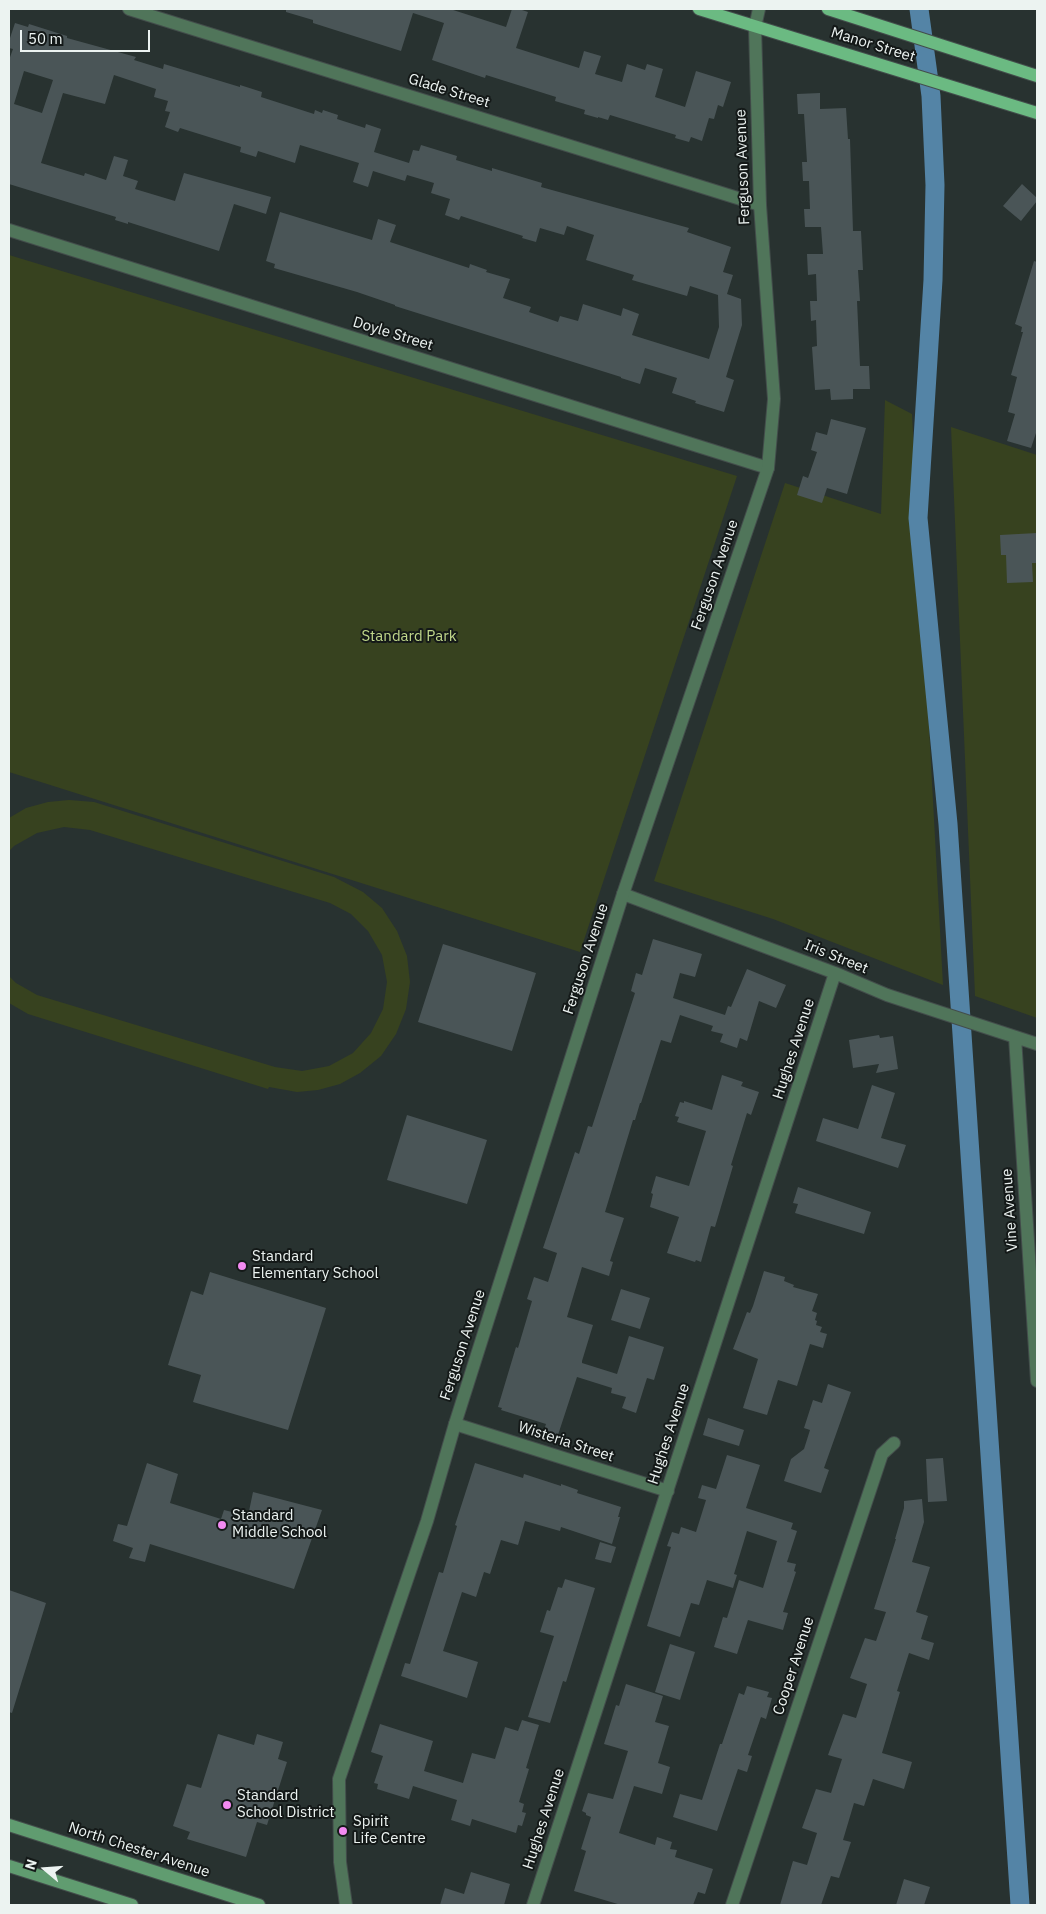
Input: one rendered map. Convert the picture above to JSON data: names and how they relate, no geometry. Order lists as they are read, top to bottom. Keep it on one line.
{"streets":{"main road":["Manor Street","North Chester Avenue"],"street":["Glade Street","Ferguson Avenue","Doyle Street","Iris Street","Hughes Avenue","Vine Avenue","Wisteria Street","Cooper Avenue"]},"crossings":[["Manor Street","Ferguson Avenue"],["Glade Street","Ferguson Avenue"],["Ferguson Avenue","Doyle Street"],["Ferguson Avenue","Iris Street"],["Ferguson Avenue","Wisteria Street"],["Iris Street","Hughes Avenue"],["Iris Street","Vine Avenue"],["Hughes Avenue","Wisteria Street"]],"parks":["Standard Park"],"places":["Standard Elementary School","Standard Middle School","Standard School District","Spirit Life Centre"],"scale_bar":"50 m","north":"left"}
